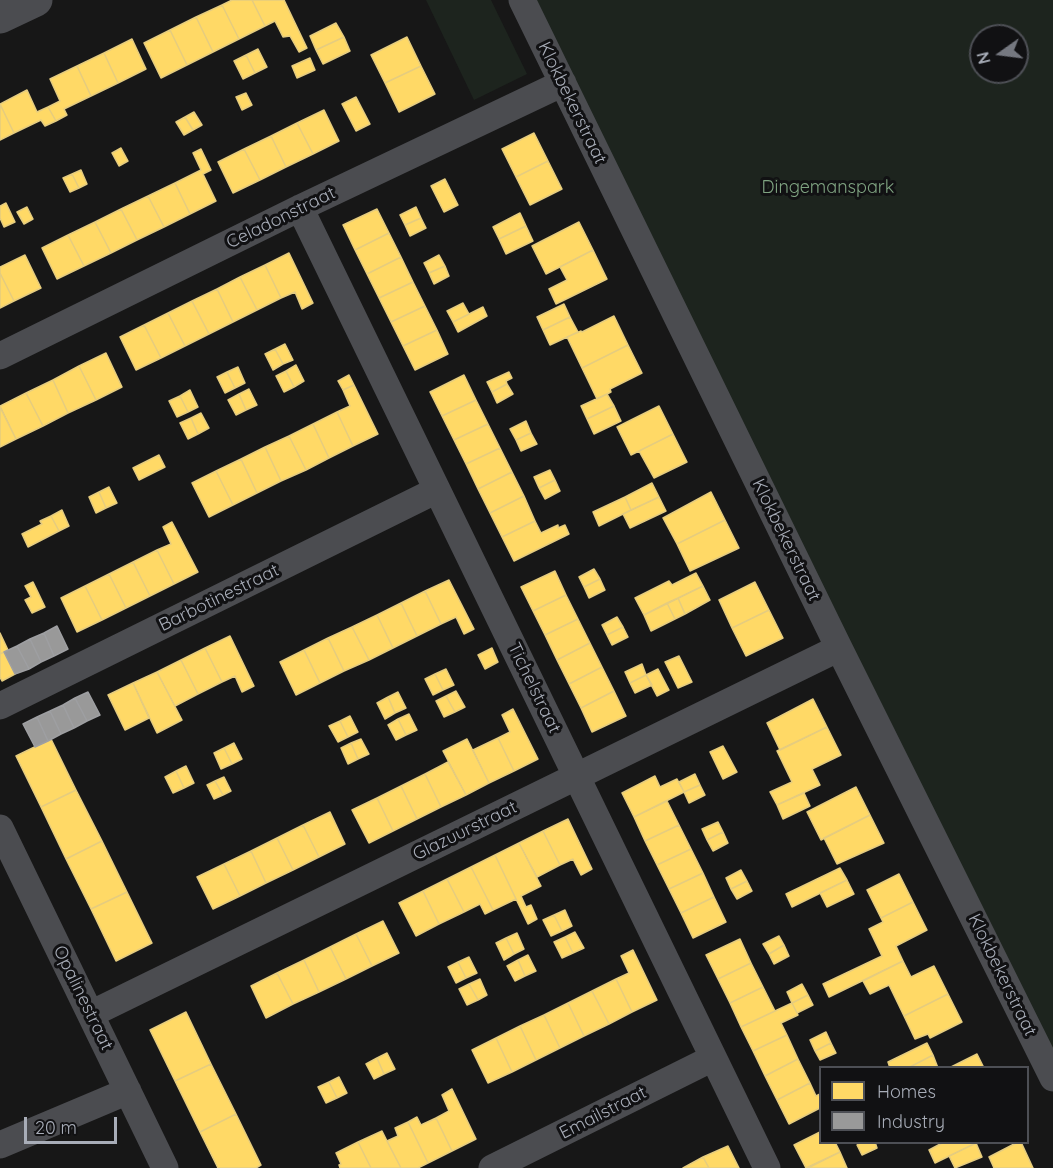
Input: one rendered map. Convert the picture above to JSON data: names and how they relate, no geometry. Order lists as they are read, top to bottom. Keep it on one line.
{"streets":{"street":["Klokbekerstraat","Celadonstraat","Barbotinestraat","Tichelstraat","Glazuurstraat","Opalinestraat","Emailstraat"]},"crossings":[["Klokbekerstraat","Celadonstraat"],["Klokbekerstraat","Glazuurstraat"],["Celadonstraat","Tichelstraat"],["Barbotinestraat","Tichelstraat"],["Tichelstraat","Glazuurstraat"],["Tichelstraat","Emailstraat"],["Glazuurstraat","Opalinestraat"]],"parks":["Dingemanspark"],"legend":["Homes","Industry"],"scale_bar":"20 m","north":"left"}
